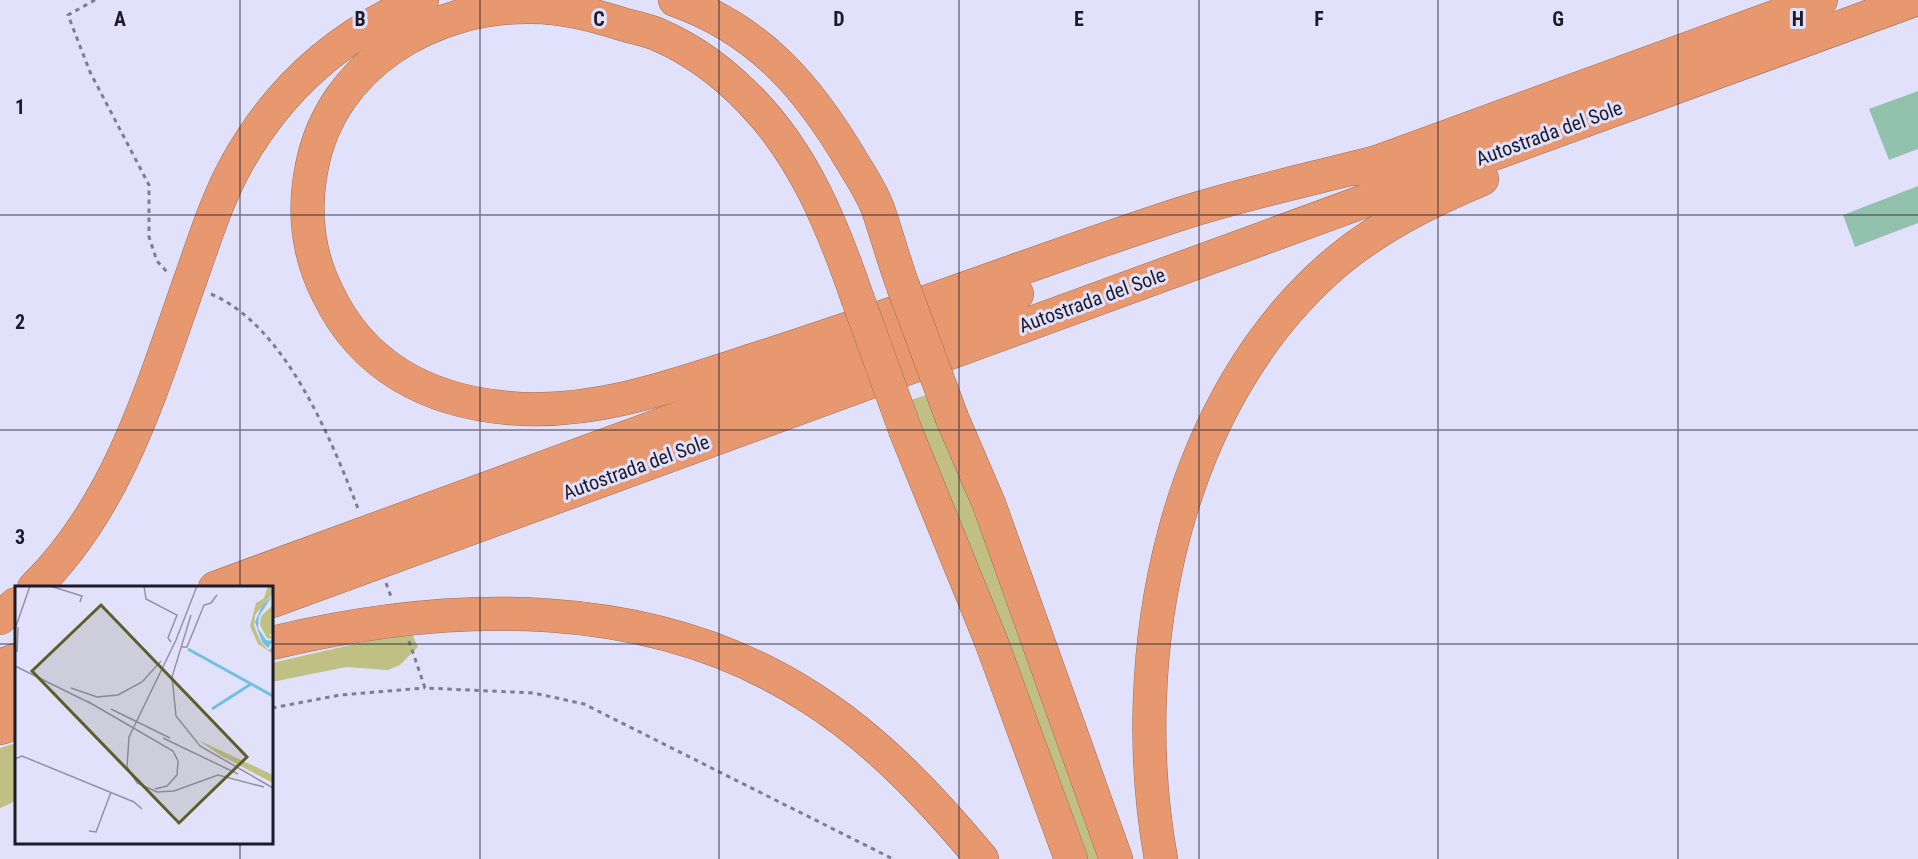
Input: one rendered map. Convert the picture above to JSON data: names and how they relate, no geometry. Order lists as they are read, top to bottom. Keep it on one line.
{"streets":{"highway":["Autostrada del Sole"]},"grid":{"columns":["A","B","C","D","E","F","G","H"],"rows":["1","2","3"]}}
